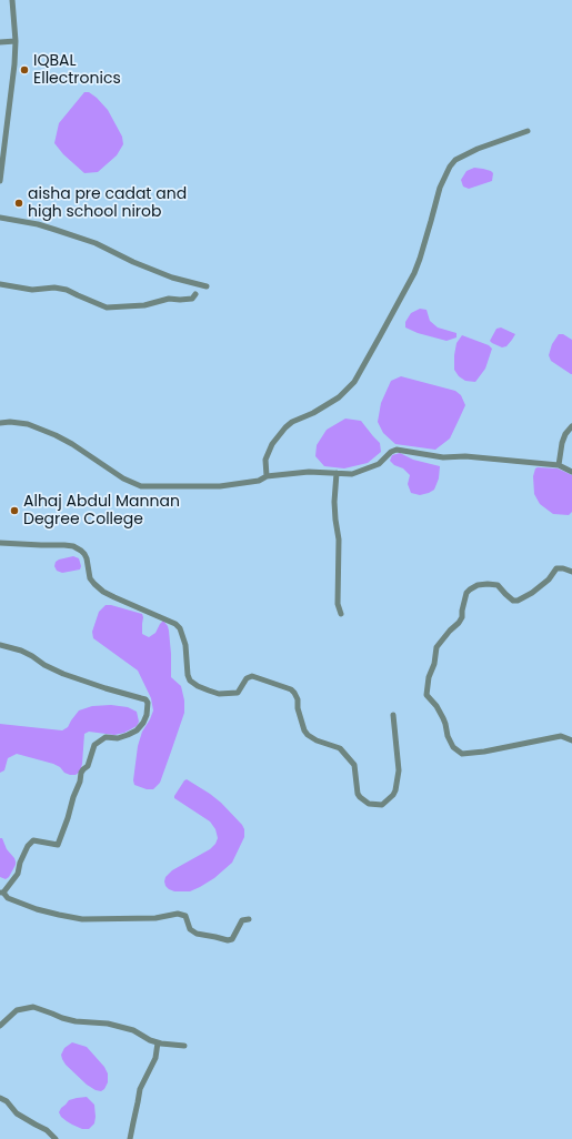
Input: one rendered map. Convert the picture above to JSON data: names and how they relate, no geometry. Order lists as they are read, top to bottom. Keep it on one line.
{"places":["IQBAL Ellectronics","aisha pre cadat and high school nirob","Alhaj Abdul Mannan Degree College"]}
